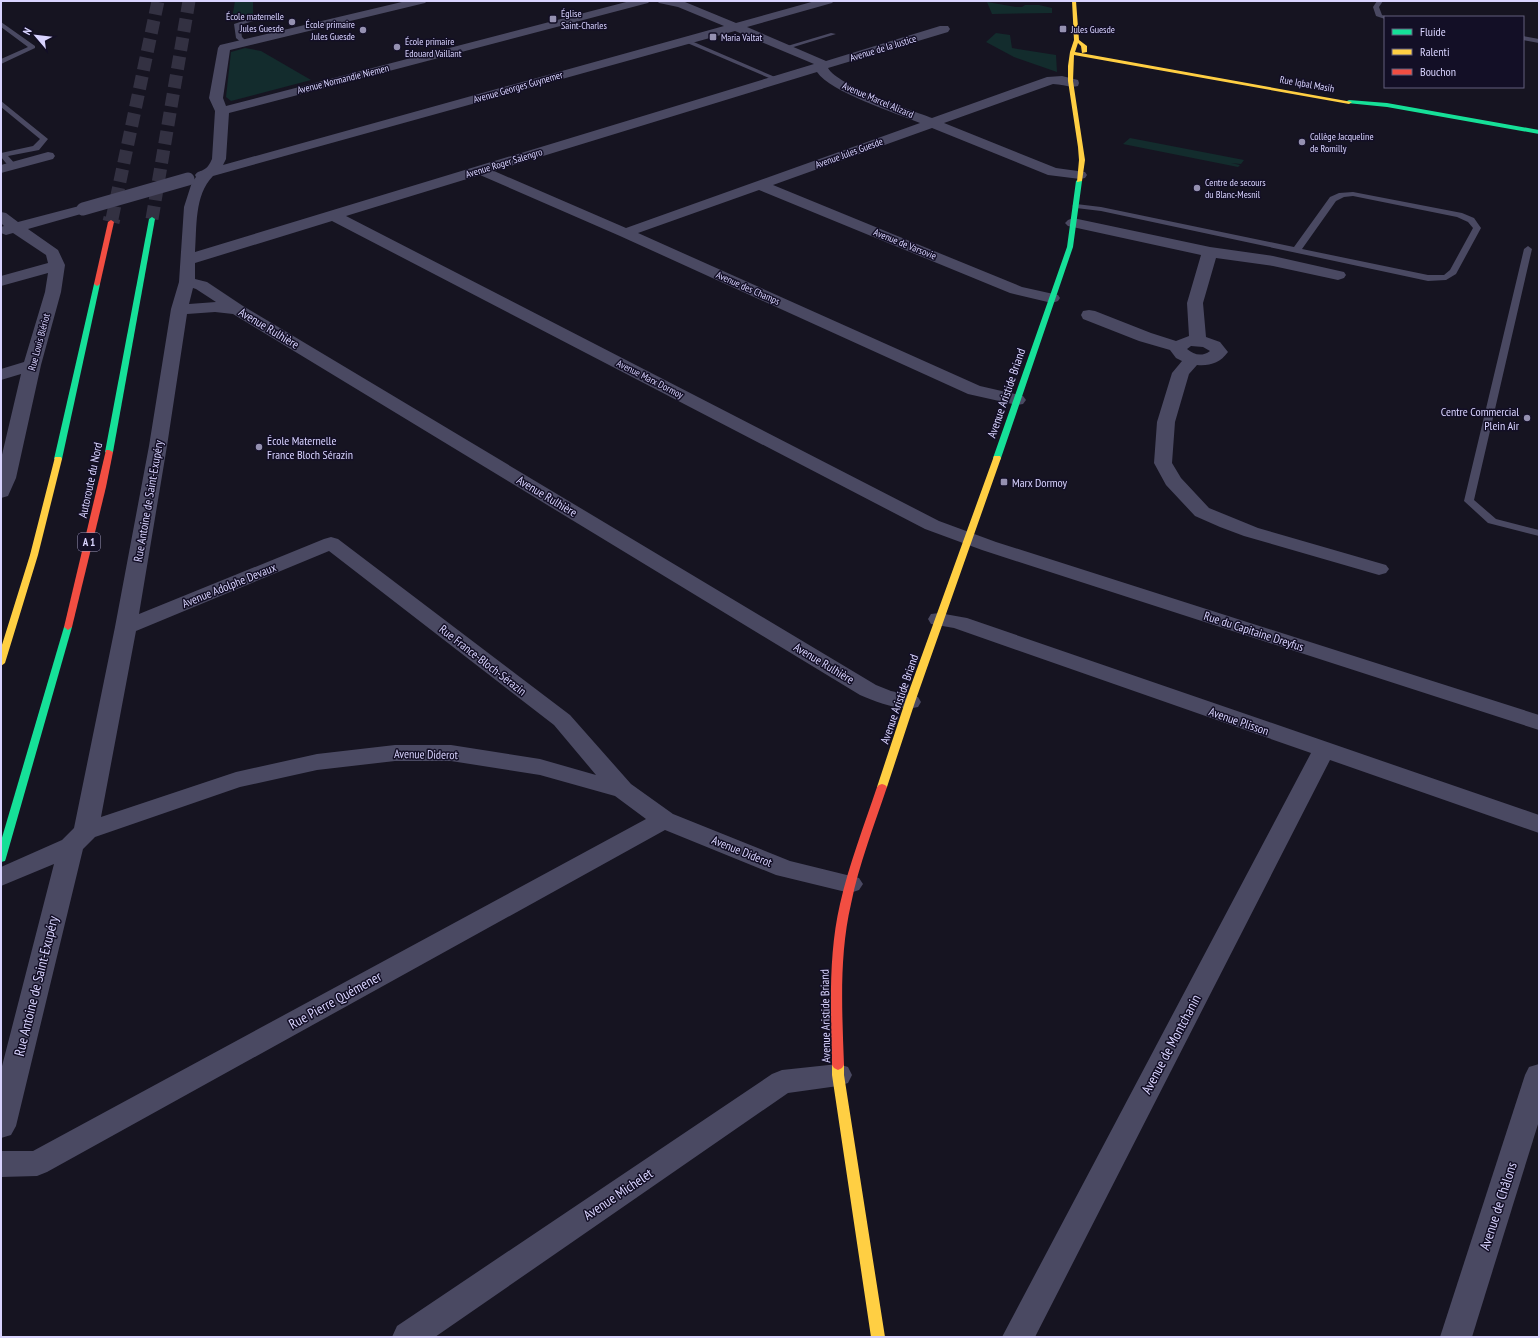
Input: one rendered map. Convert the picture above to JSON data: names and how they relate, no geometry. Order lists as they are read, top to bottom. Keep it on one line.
{"streets":{"main road":["Rue Iqbal Masih","Avenue Aristide Briand","Autoroute du Nord","A 1"],"street":["Avenue de la Justice","Avenue Normandie Niemen","Avenue Georges Guynemer","Avenue Marcel Alizard","Avenue Jules Guesde","Avenue Roger Salengro","Avenue de Varsovie","Avenue des Champs","Avenue Rulhière","Rue Louis Blériot","Avenue Marx Dormoy","Rue Antoine de Saint-Exupéry","Avenue Adolphe Devaux","Rue du Capitaine Dreyfus","Rue France-Bloch-Sérazin","Avenue Plisson","Avenue Diderot","Rue Pierre Quémener","Avenue de Montchanin","Avenue Michelet","Avenue de Châlons"]},"crossings":[["Avenue de la Justice","Avenue Marcel Alizard"],["Avenue de la Justice","Avenue Roger Salengro"],["Rue Iqbal Masih","Avenue Aristide Briand"],["Avenue Georges Guynemer","Avenue Marcel Alizard"],["Avenue Georges Guynemer","Rue Antoine de Saint-Exupéry"],["Avenue Marcel Alizard","Avenue Jules Guesde"],["Avenue Marcel Alizard","Avenue Roger Salengro"],["Avenue Marcel Alizard","Avenue Aristide Briand"],["Avenue Jules Guesde","Avenue de Varsovie"],["Avenue Jules Guesde","Avenue des Champs"],["Avenue Jules Guesde","Avenue Aristide Briand"],["Avenue Roger Salengro","Avenue des Champs"],["Avenue Roger Salengro","Avenue Marx Dormoy"],["Avenue Roger Salengro","Rue Antoine de Saint-Exupéry"],["Avenue de Varsovie","Avenue Aristide Briand"],["Avenue des Champs","Avenue Aristide Briand"],["Avenue Rulhière","Avenue Aristide Briand"],["Avenue Rulhière","Rue Antoine de Saint-Exupéry"],["Avenue Marx Dormoy","Avenue Aristide Briand"],["Avenue Marx Dormoy","Rue du Capitaine Dreyfus"],["Avenue Aristide Briand","Rue du Capitaine Dreyfus"],["Avenue Aristide Briand","Avenue Plisson"],["Avenue Aristide Briand","Avenue Diderot"],["Avenue Aristide Briand","Avenue Michelet"],["Rue Antoine de Saint-Exupéry","Avenue Adolphe Devaux"],["Rue Antoine de Saint-Exupéry","Avenue Diderot"],["Avenue Adolphe Devaux","Rue France-Bloch-Sérazin"],["Rue France-Bloch-Sérazin","Avenue Diderot"],["Avenue Plisson","Avenue de Montchanin"],["Avenue Diderot","Rue Pierre Quémener"]],"places":{"transit":["Église Saint-Charles","Jules Guesde","Maria Valtat","Marx Dormoy"],"other":["École maternelle Jules Guesde","École primaire Jules Guesde","École primaire Edouard Vaillant","Collège Jacqueline de Romilly","Centre de secours du Blanc-Mesnil","Centre Commercial Plein Air","École Maternelle France Bloch Sérazin"]},"legend":["Fluide","Ralenti","Bouchon"],"north":"top left"}
